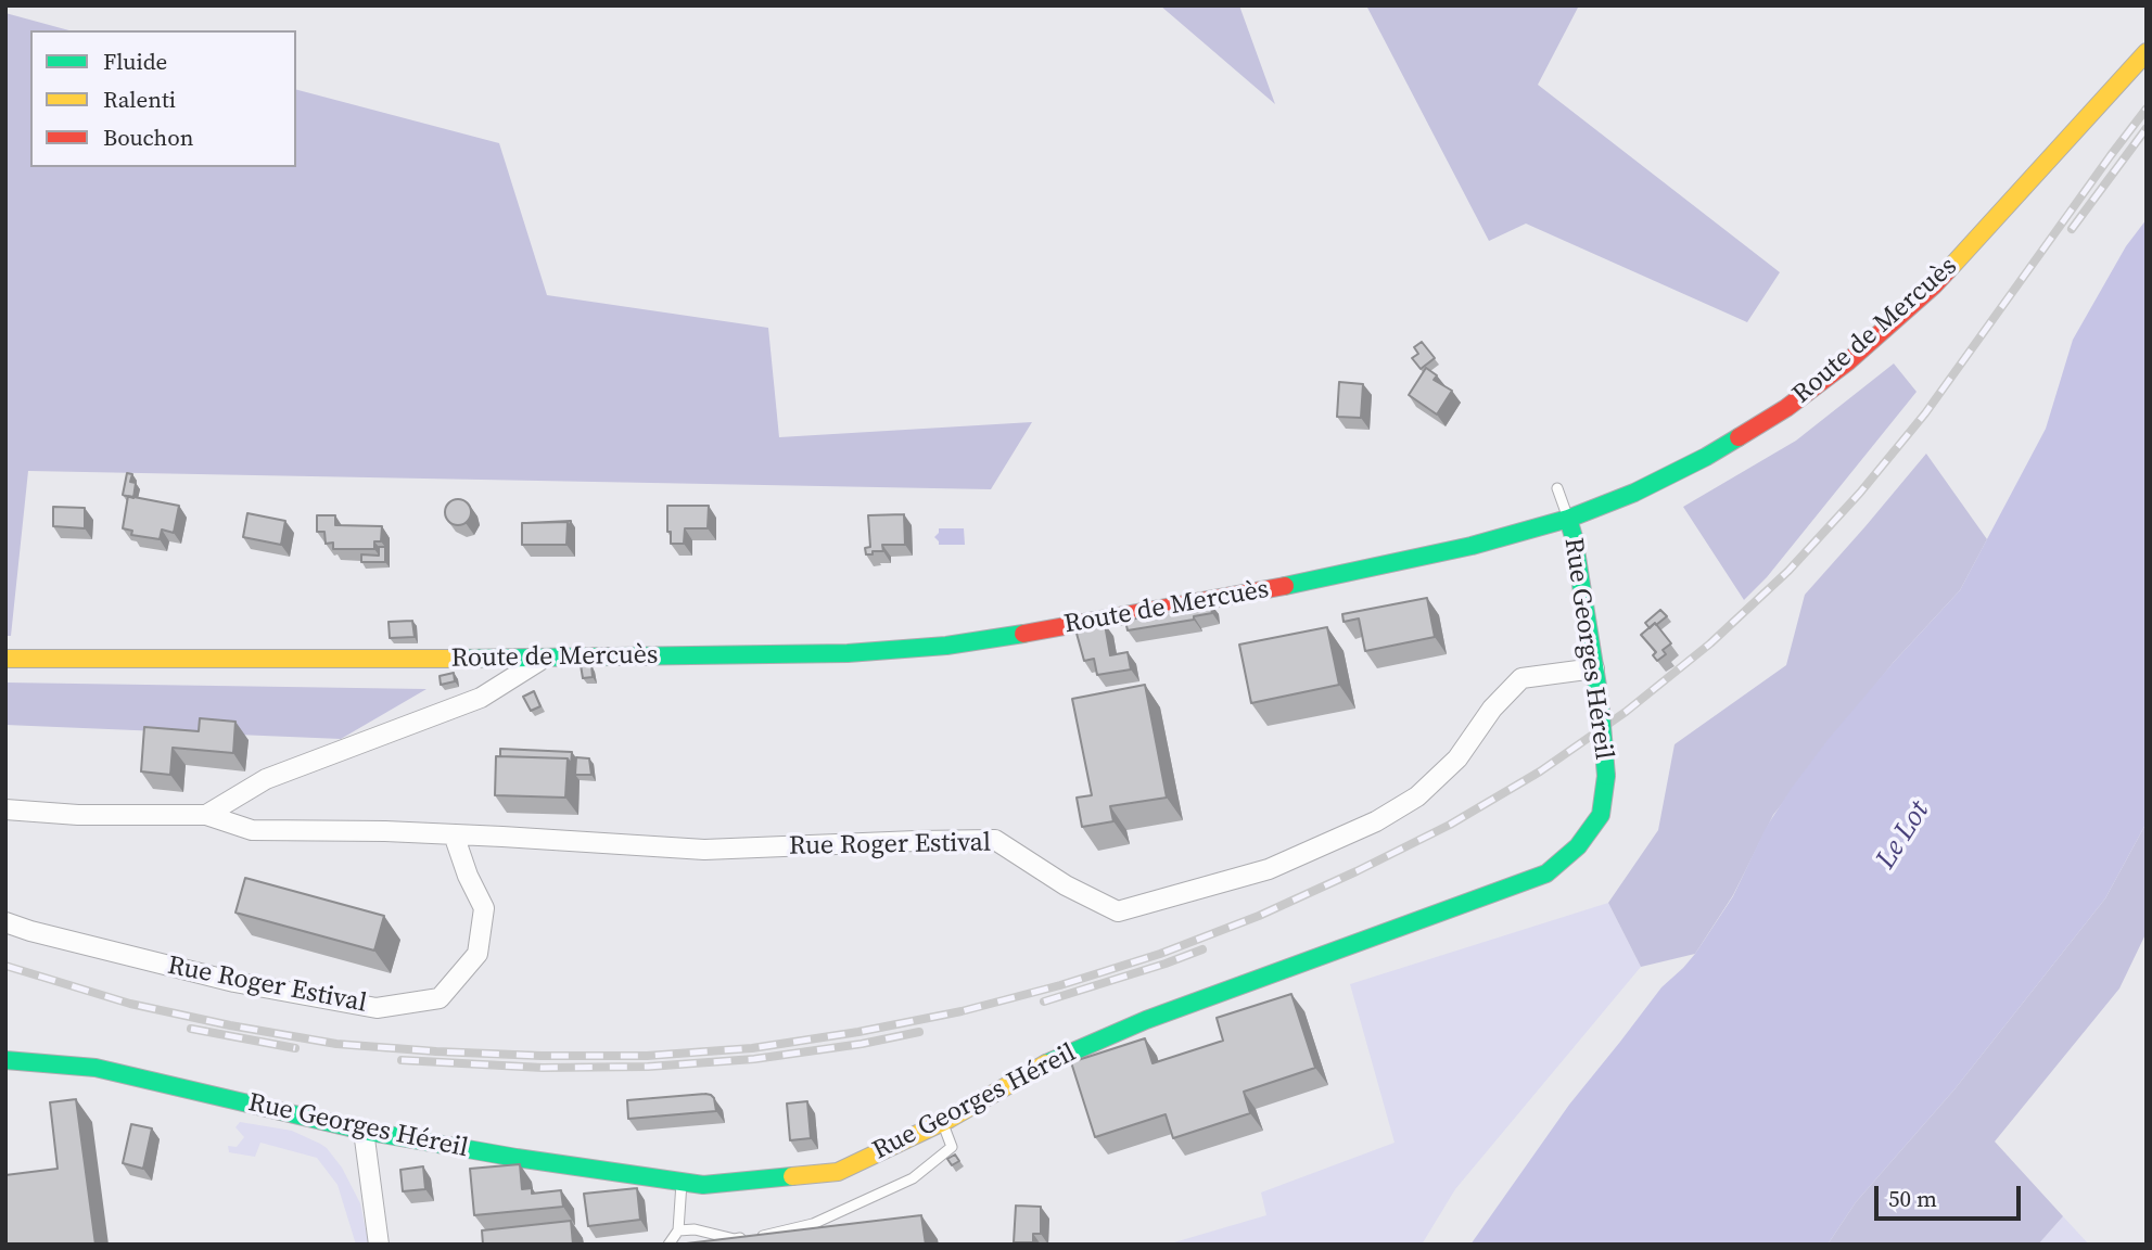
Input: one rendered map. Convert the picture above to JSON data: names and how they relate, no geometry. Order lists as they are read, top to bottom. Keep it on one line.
{"streets":{"main road":["Route de Mercuès","Rue Georges Héreil"],"street":["Rue Roger Estival"]},"crossings":[["Route de Mercuès","Rue Georges Héreil"],["Rue Georges Héreil","Rue Roger Estival"]],"water":["Le Lot"],"legend":["Fluide","Ralenti","Bouchon"],"scale_bar":"50 m"}
